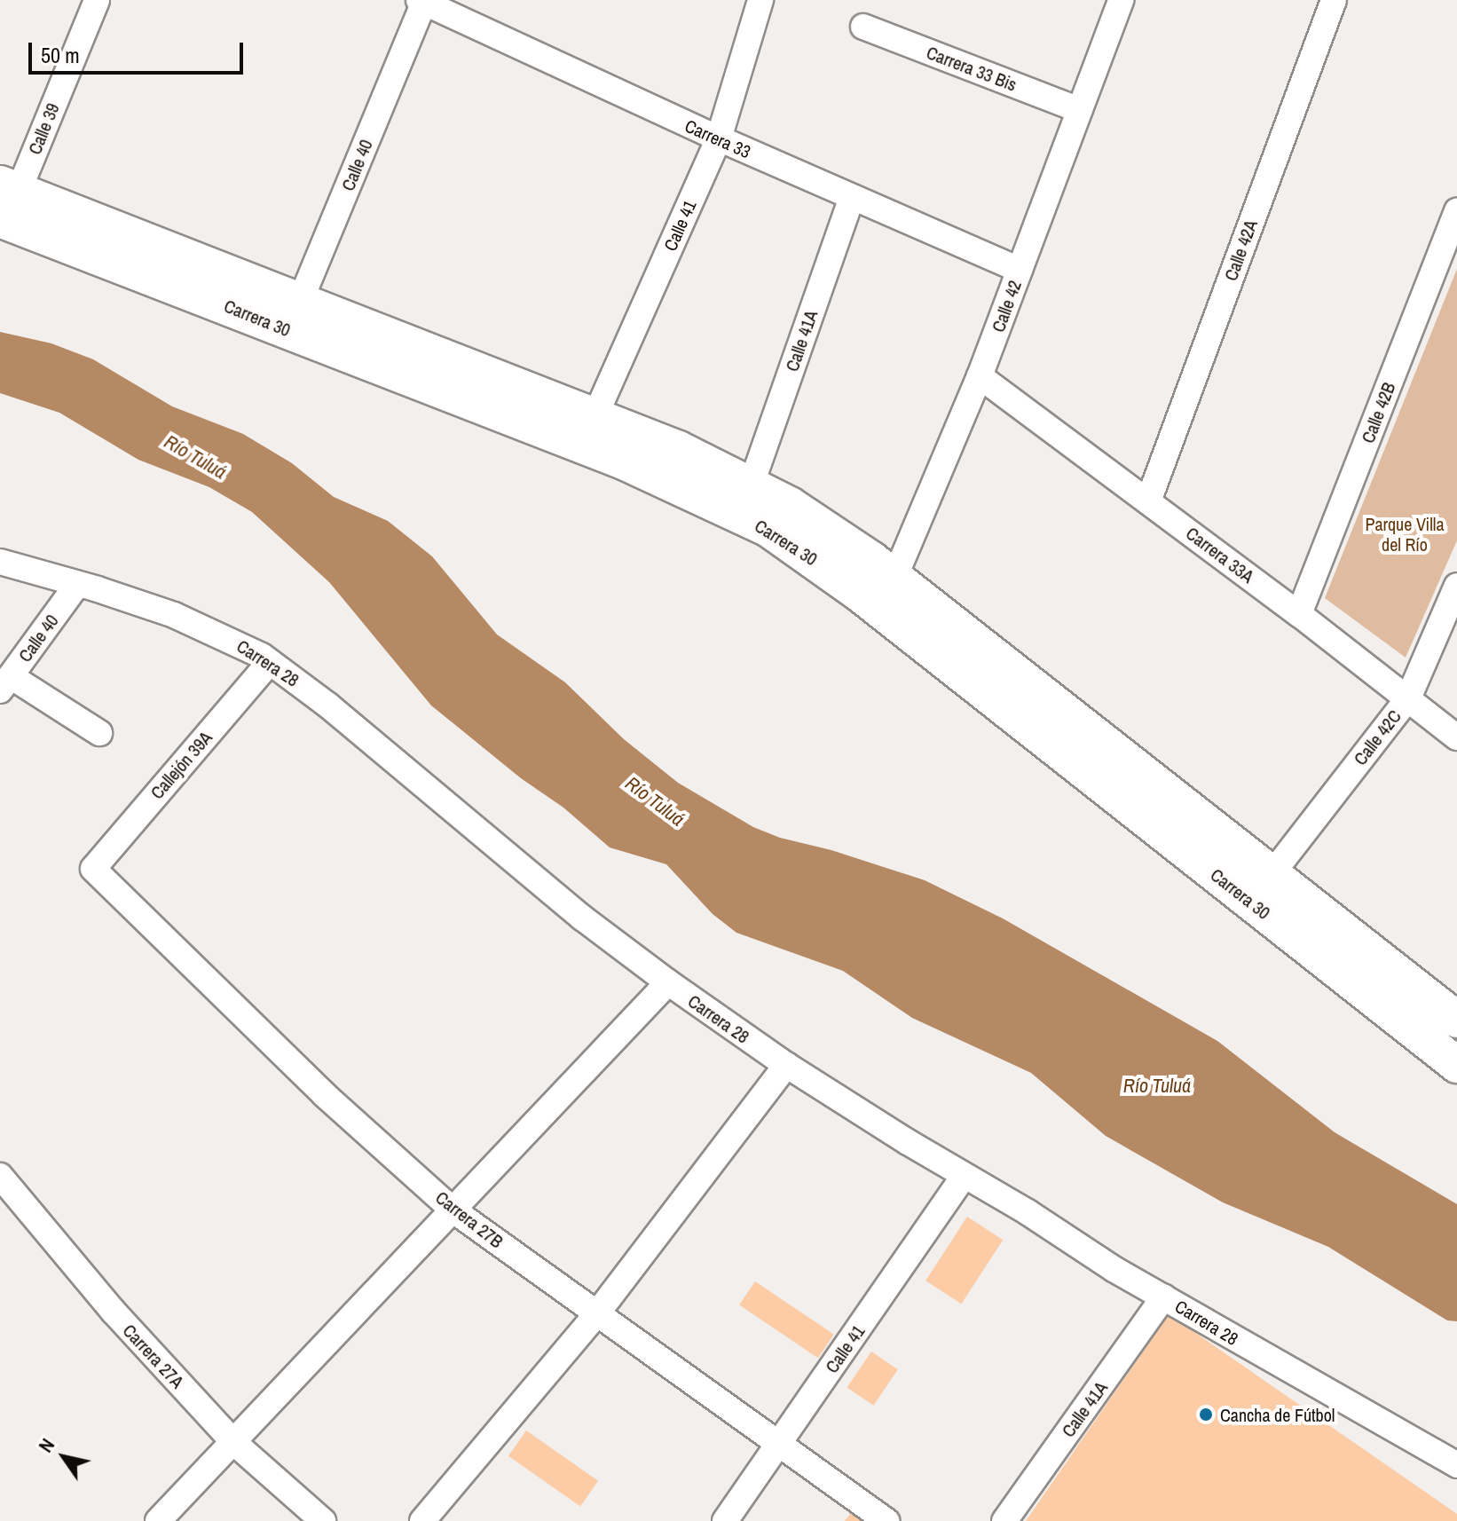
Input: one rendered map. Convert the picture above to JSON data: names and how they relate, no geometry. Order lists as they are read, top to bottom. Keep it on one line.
{"streets":{"main road":["Carrera 30"],"street":["Carrera 33 Bis","Calle 39","Carrera 33","Calle 40","Calle 41","Calle 42A","Calle 42","Calle 41A","Calle 42B","Carrera 33A","Carrera 28","Calle 42C","Callejón 39A","Carrera 27B","Carrera 27A"]},"crossings":[["Carrera 33 Bis","Calle 42"],["Calle 39","Carrera 30"],["Carrera 33","Calle 40"],["Carrera 33","Calle 41"],["Carrera 33","Calle 42"],["Carrera 33","Calle 41A"],["Calle 40","Carrera 30"],["Calle 40","Carrera 28"],["Calle 41","Carrera 30"],["Calle 41","Carrera 28"],["Calle 41","Carrera 27B"],["Calle 42A","Carrera 33A"],["Calle 42","Carrera 30"],["Calle 42","Carrera 33A"],["Carrera 30","Calle 41A"],["Carrera 30","Calle 42C"],["Calle 41A","Carrera 28"],["Calle 42B","Carrera 33A"],["Carrera 33A","Calle 42C"],["Carrera 28","Callejón 39A"],["Callejón 39A","Carrera 27B"]],"water":["Río Tuluá"],"parks":["Parque Villa del Río"],"places":["Cancha de Fútbol"],"scale_bar":"50 m","north":"top left"}
